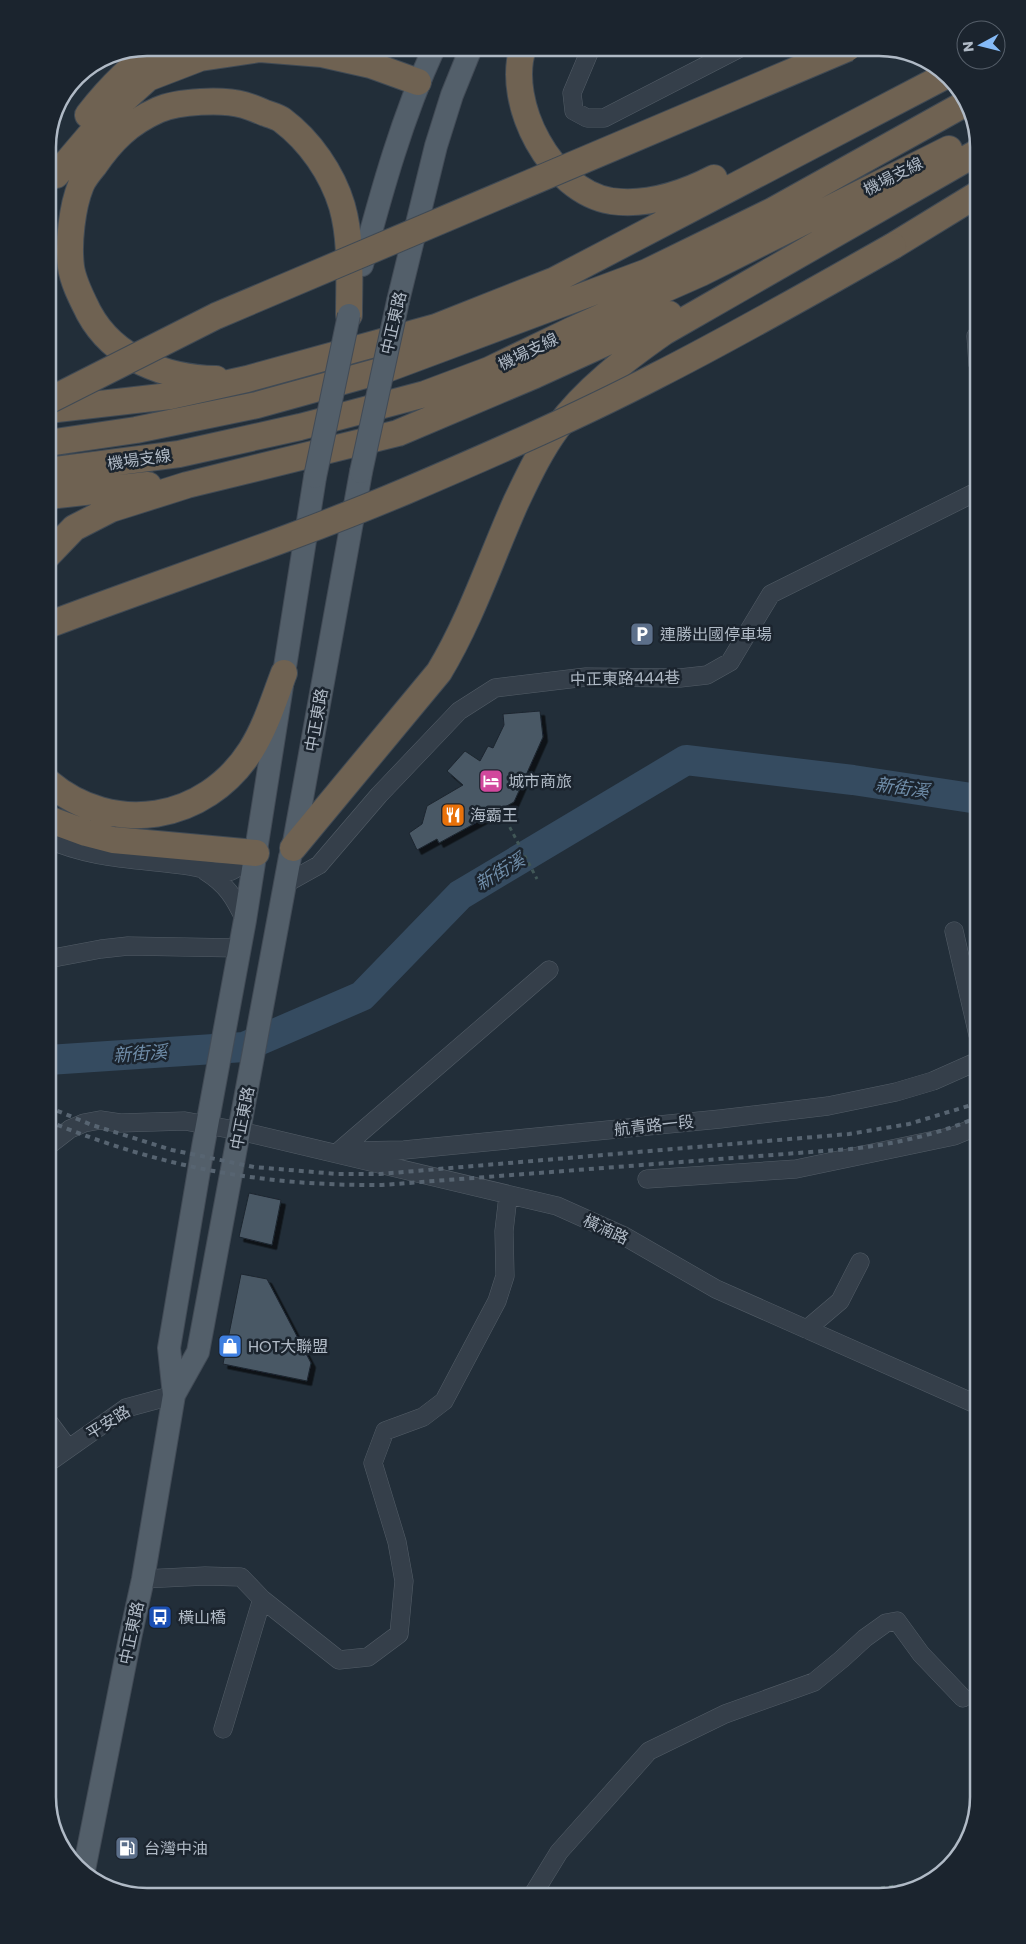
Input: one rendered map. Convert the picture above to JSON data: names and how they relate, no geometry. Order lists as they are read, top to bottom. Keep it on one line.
{"streets":{"highway":["機場支線"],"main road":["中正東路"],"street":["中正東路444巷","航青路一段","橫湳路","平安路"]},"crossings":[["中正東路","中正東路444巷"],["中正東路","橫湳路"],["中正東路","平安路"],["航青路一段","橫湳路"]],"water":["新街溪"],"places":{"parking":["連勝出國停車場"],"hotel":["城市商旅"],"restaurant":["海霸王"],"shop":["HOT大聯盟"],"bus stop":["橫山橋"],"fuel station":["台灣中油"]},"north":"left"}
